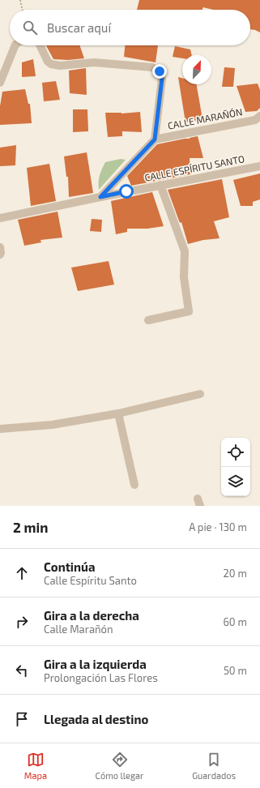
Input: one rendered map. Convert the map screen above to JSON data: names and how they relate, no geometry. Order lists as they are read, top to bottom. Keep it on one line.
{"streets":{"street":["CALLE MARAÑÓN","CALLE ESPÍRITU SANTO"]},"north":"top right","page":{"search":"Buscar aquí","heading":["2 min","A pie · 130 m"],"list":[["Continúa","Calle Espíritu Santo","20 m"],["Gira a la derecha","Calle Marañón","60 m"],["Gira a la izquierda","Prolongación Las Flores","50 m"],"Llegada al destino"],"nav":["Mapa","Cómo llegar","Guardados"]}}
